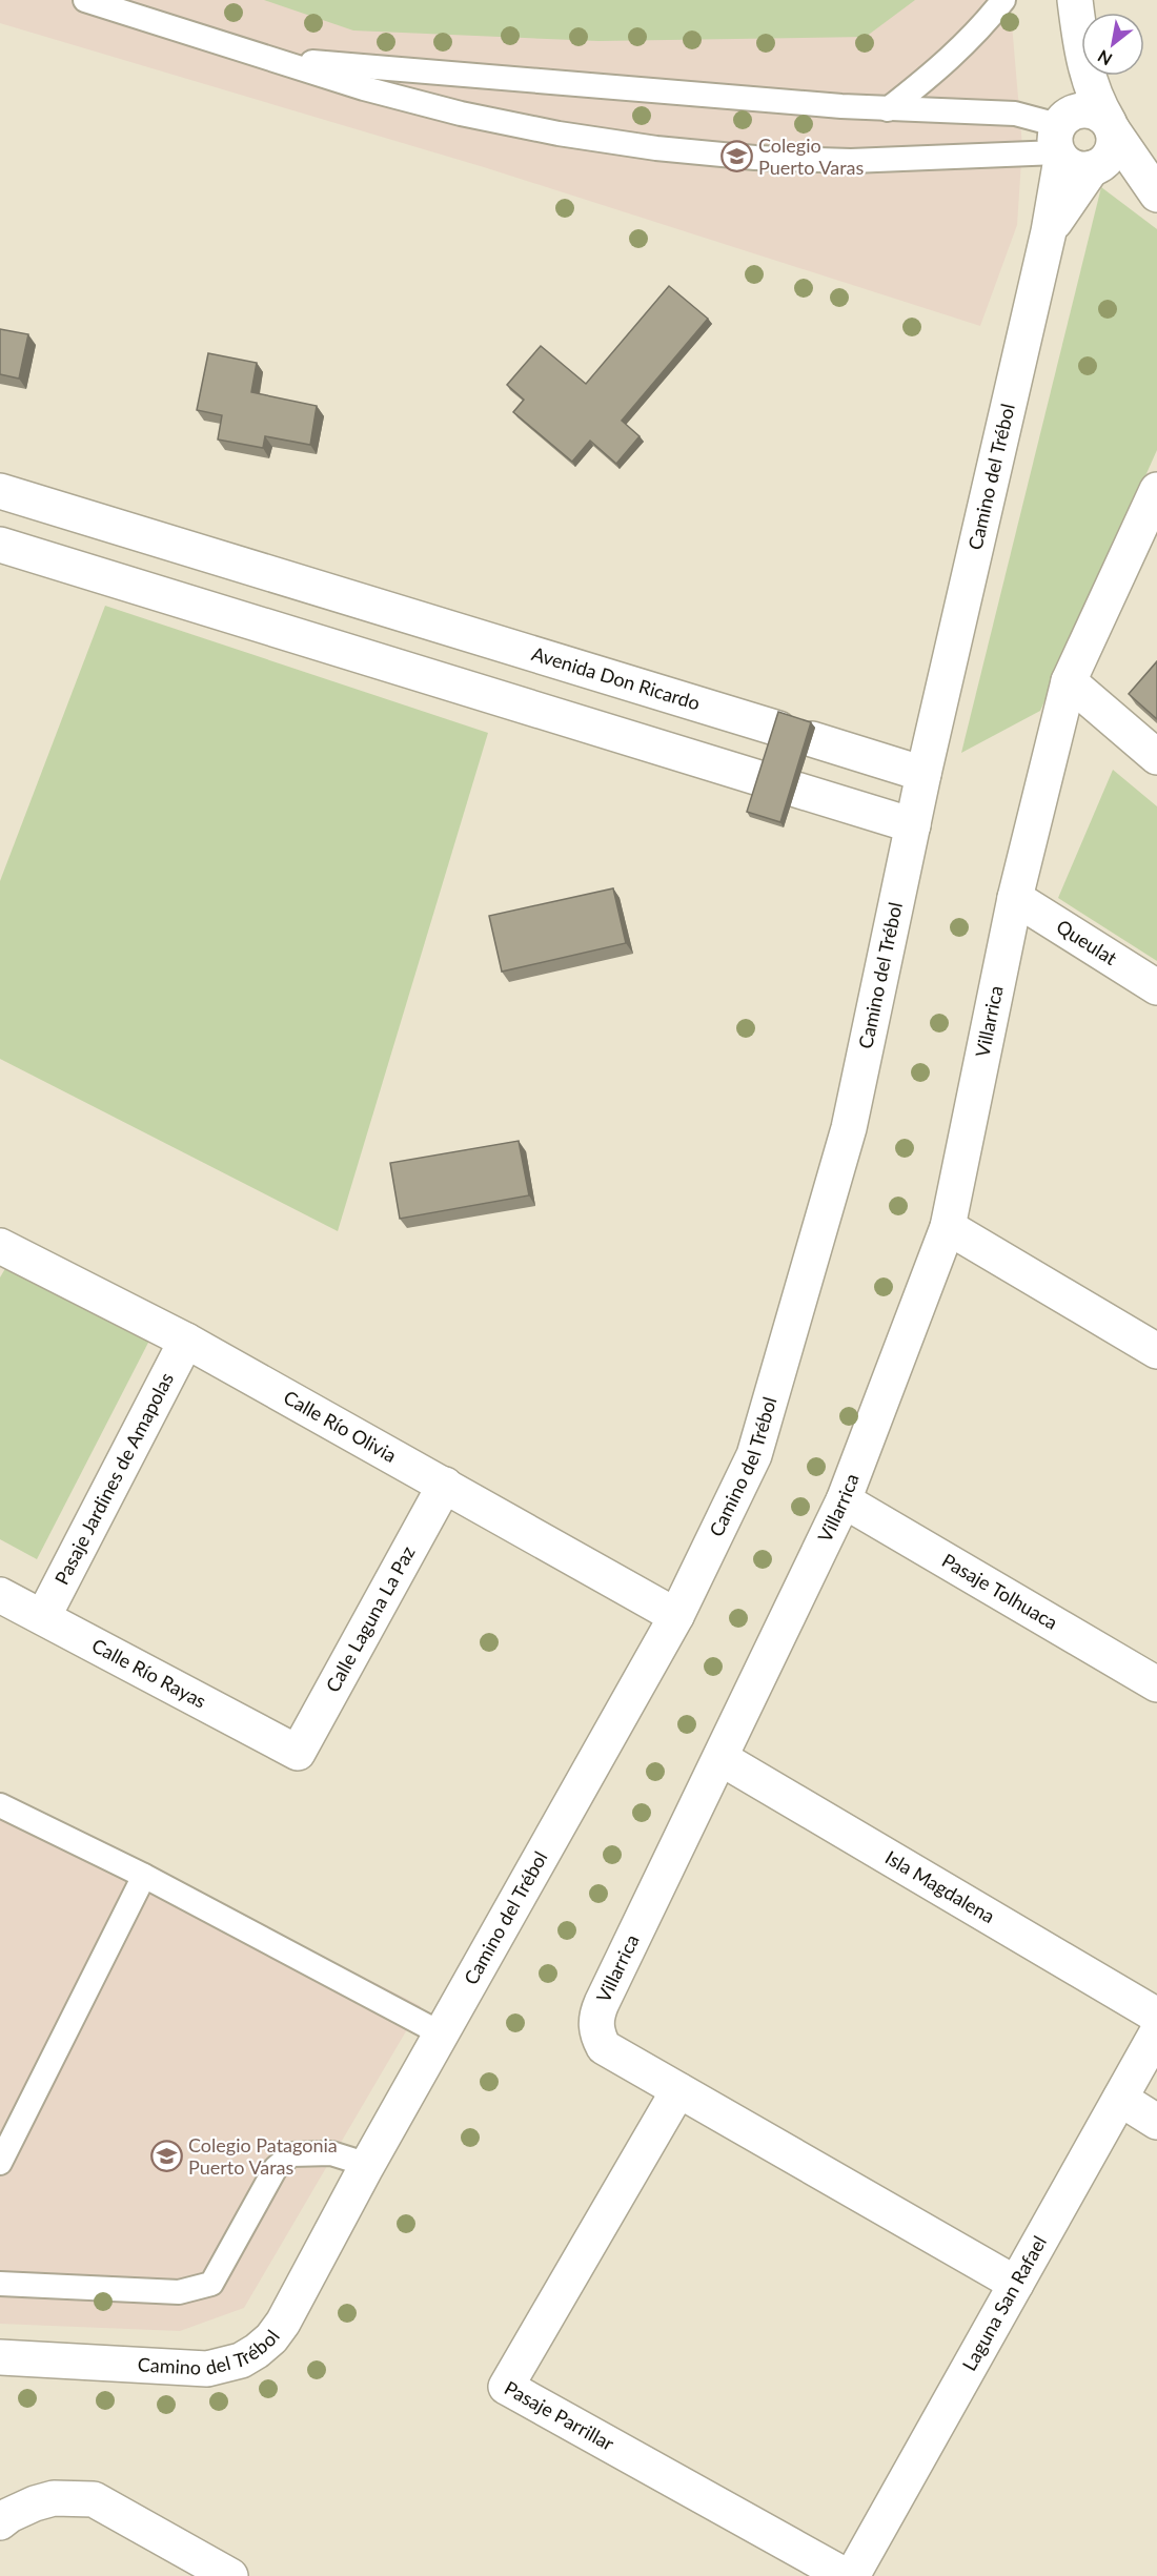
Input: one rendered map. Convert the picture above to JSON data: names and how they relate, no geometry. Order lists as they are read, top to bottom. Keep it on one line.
{"streets":{"street":["Camino del Trébol","Avenida Don Ricardo","Queulat","Villarrica","Calle Río Olivia","Pasaje Jardines de Amapolas","Pasaje Tolhuaca","Calle Laguna La Paz","Calle Río Rayas","Isla Magdalena","Laguna San Rafael","Pasaje Parrillar"]},"crossings":[["Camino del Trébol","Calle Río Olivia"],["Queulat","Villarrica"],["Villarrica","Pasaje Tolhuaca"],["Villarrica","Isla Magdalena"],["Villarrica","Laguna San Rafael"],["Villarrica","Pasaje Parrillar"],["Calle Río Olivia","Pasaje Jardines de Amapolas"],["Calle Río Olivia","Calle Laguna La Paz"],["Pasaje Jardines de Amapolas","Calle Río Rayas"],["Calle Laguna La Paz","Calle Río Rayas"]],"places":{"school or university":["Colegio Puerto Varas","Colegio Patagonia Puerto Varas"]},"north":"bottom left"}
